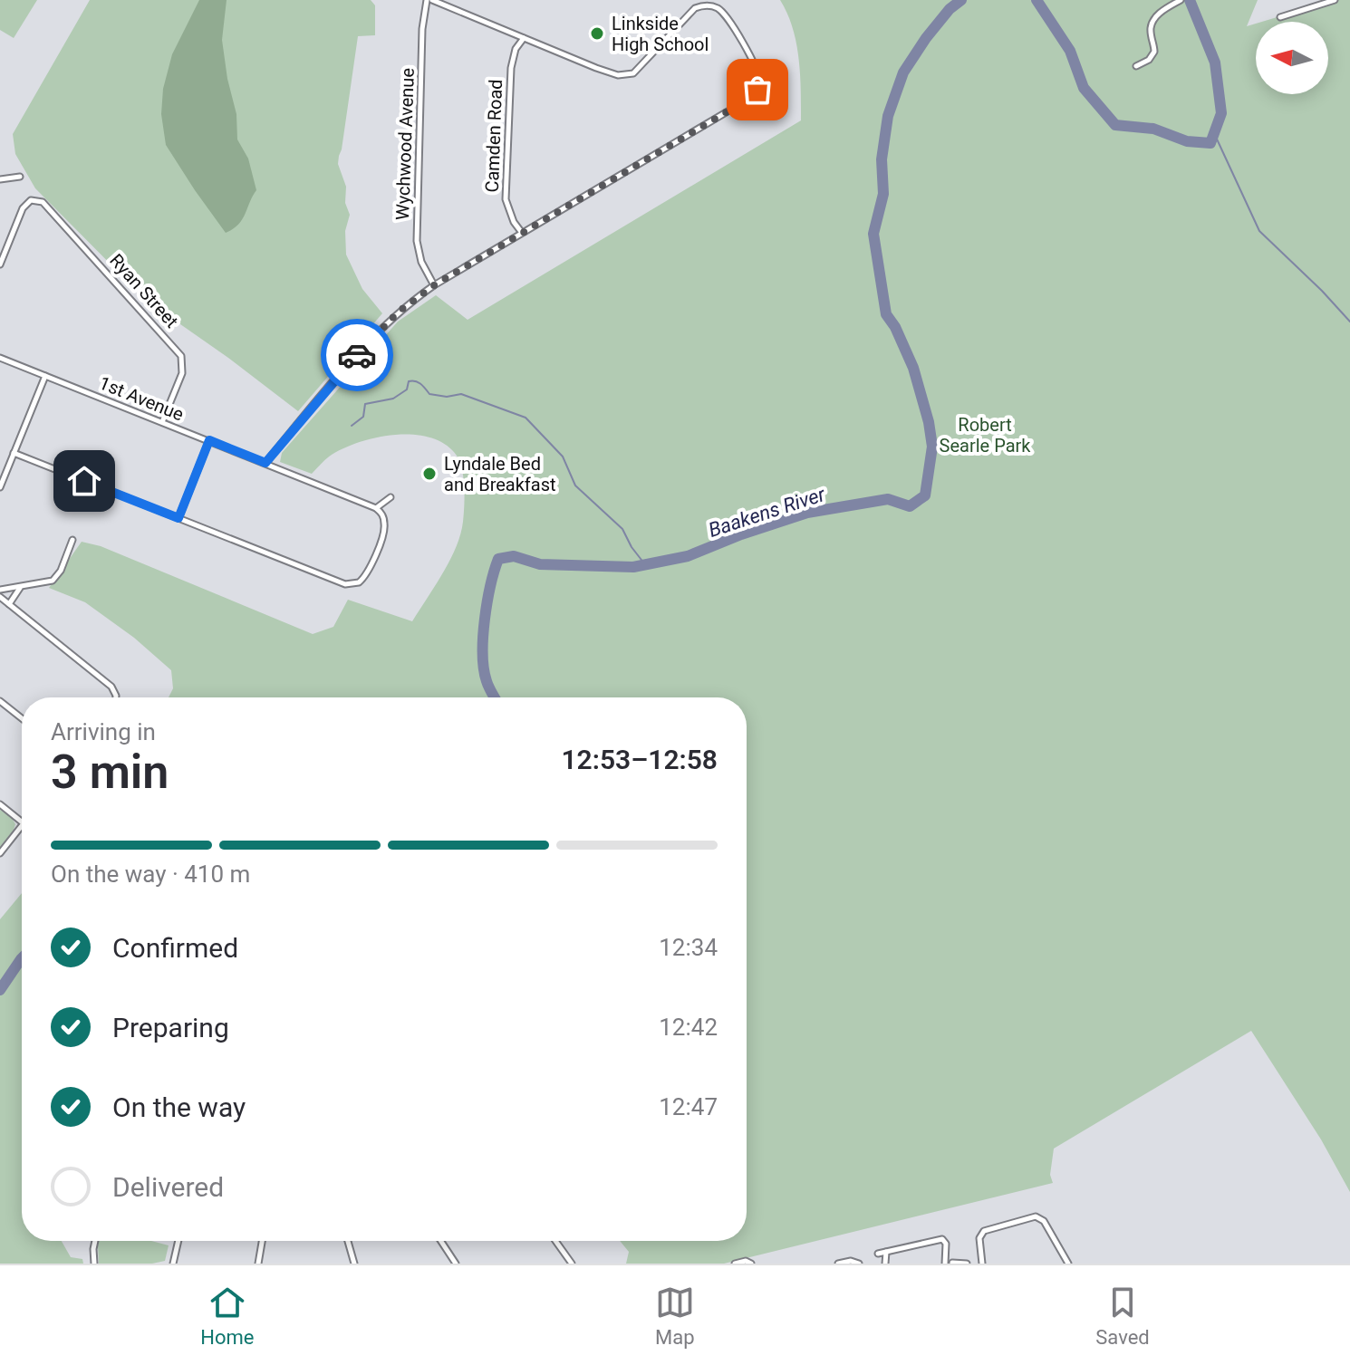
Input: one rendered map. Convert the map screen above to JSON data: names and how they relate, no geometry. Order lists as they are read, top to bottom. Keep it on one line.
{"streets":{"street":["Camden Road","Wychwood Avenue","Ryan Street","1st Avenue"]},"crossings":[["Ryan Street","1st Avenue"]],"water":["Baakens River"],"parks":["Robert Searle Park"],"places":["Linkside High School","Lyndale Bed and Breakfast"],"north":"left","page":{"heading":["3 min","Arriving in","12:53–12:58"],"bar":"On the way · 410 m","list":[["Confirmed","12:34"],["Preparing","12:42"],["On the way","12:47"],"Delivered"],"tabs":["Home","Map","Saved"]}}
